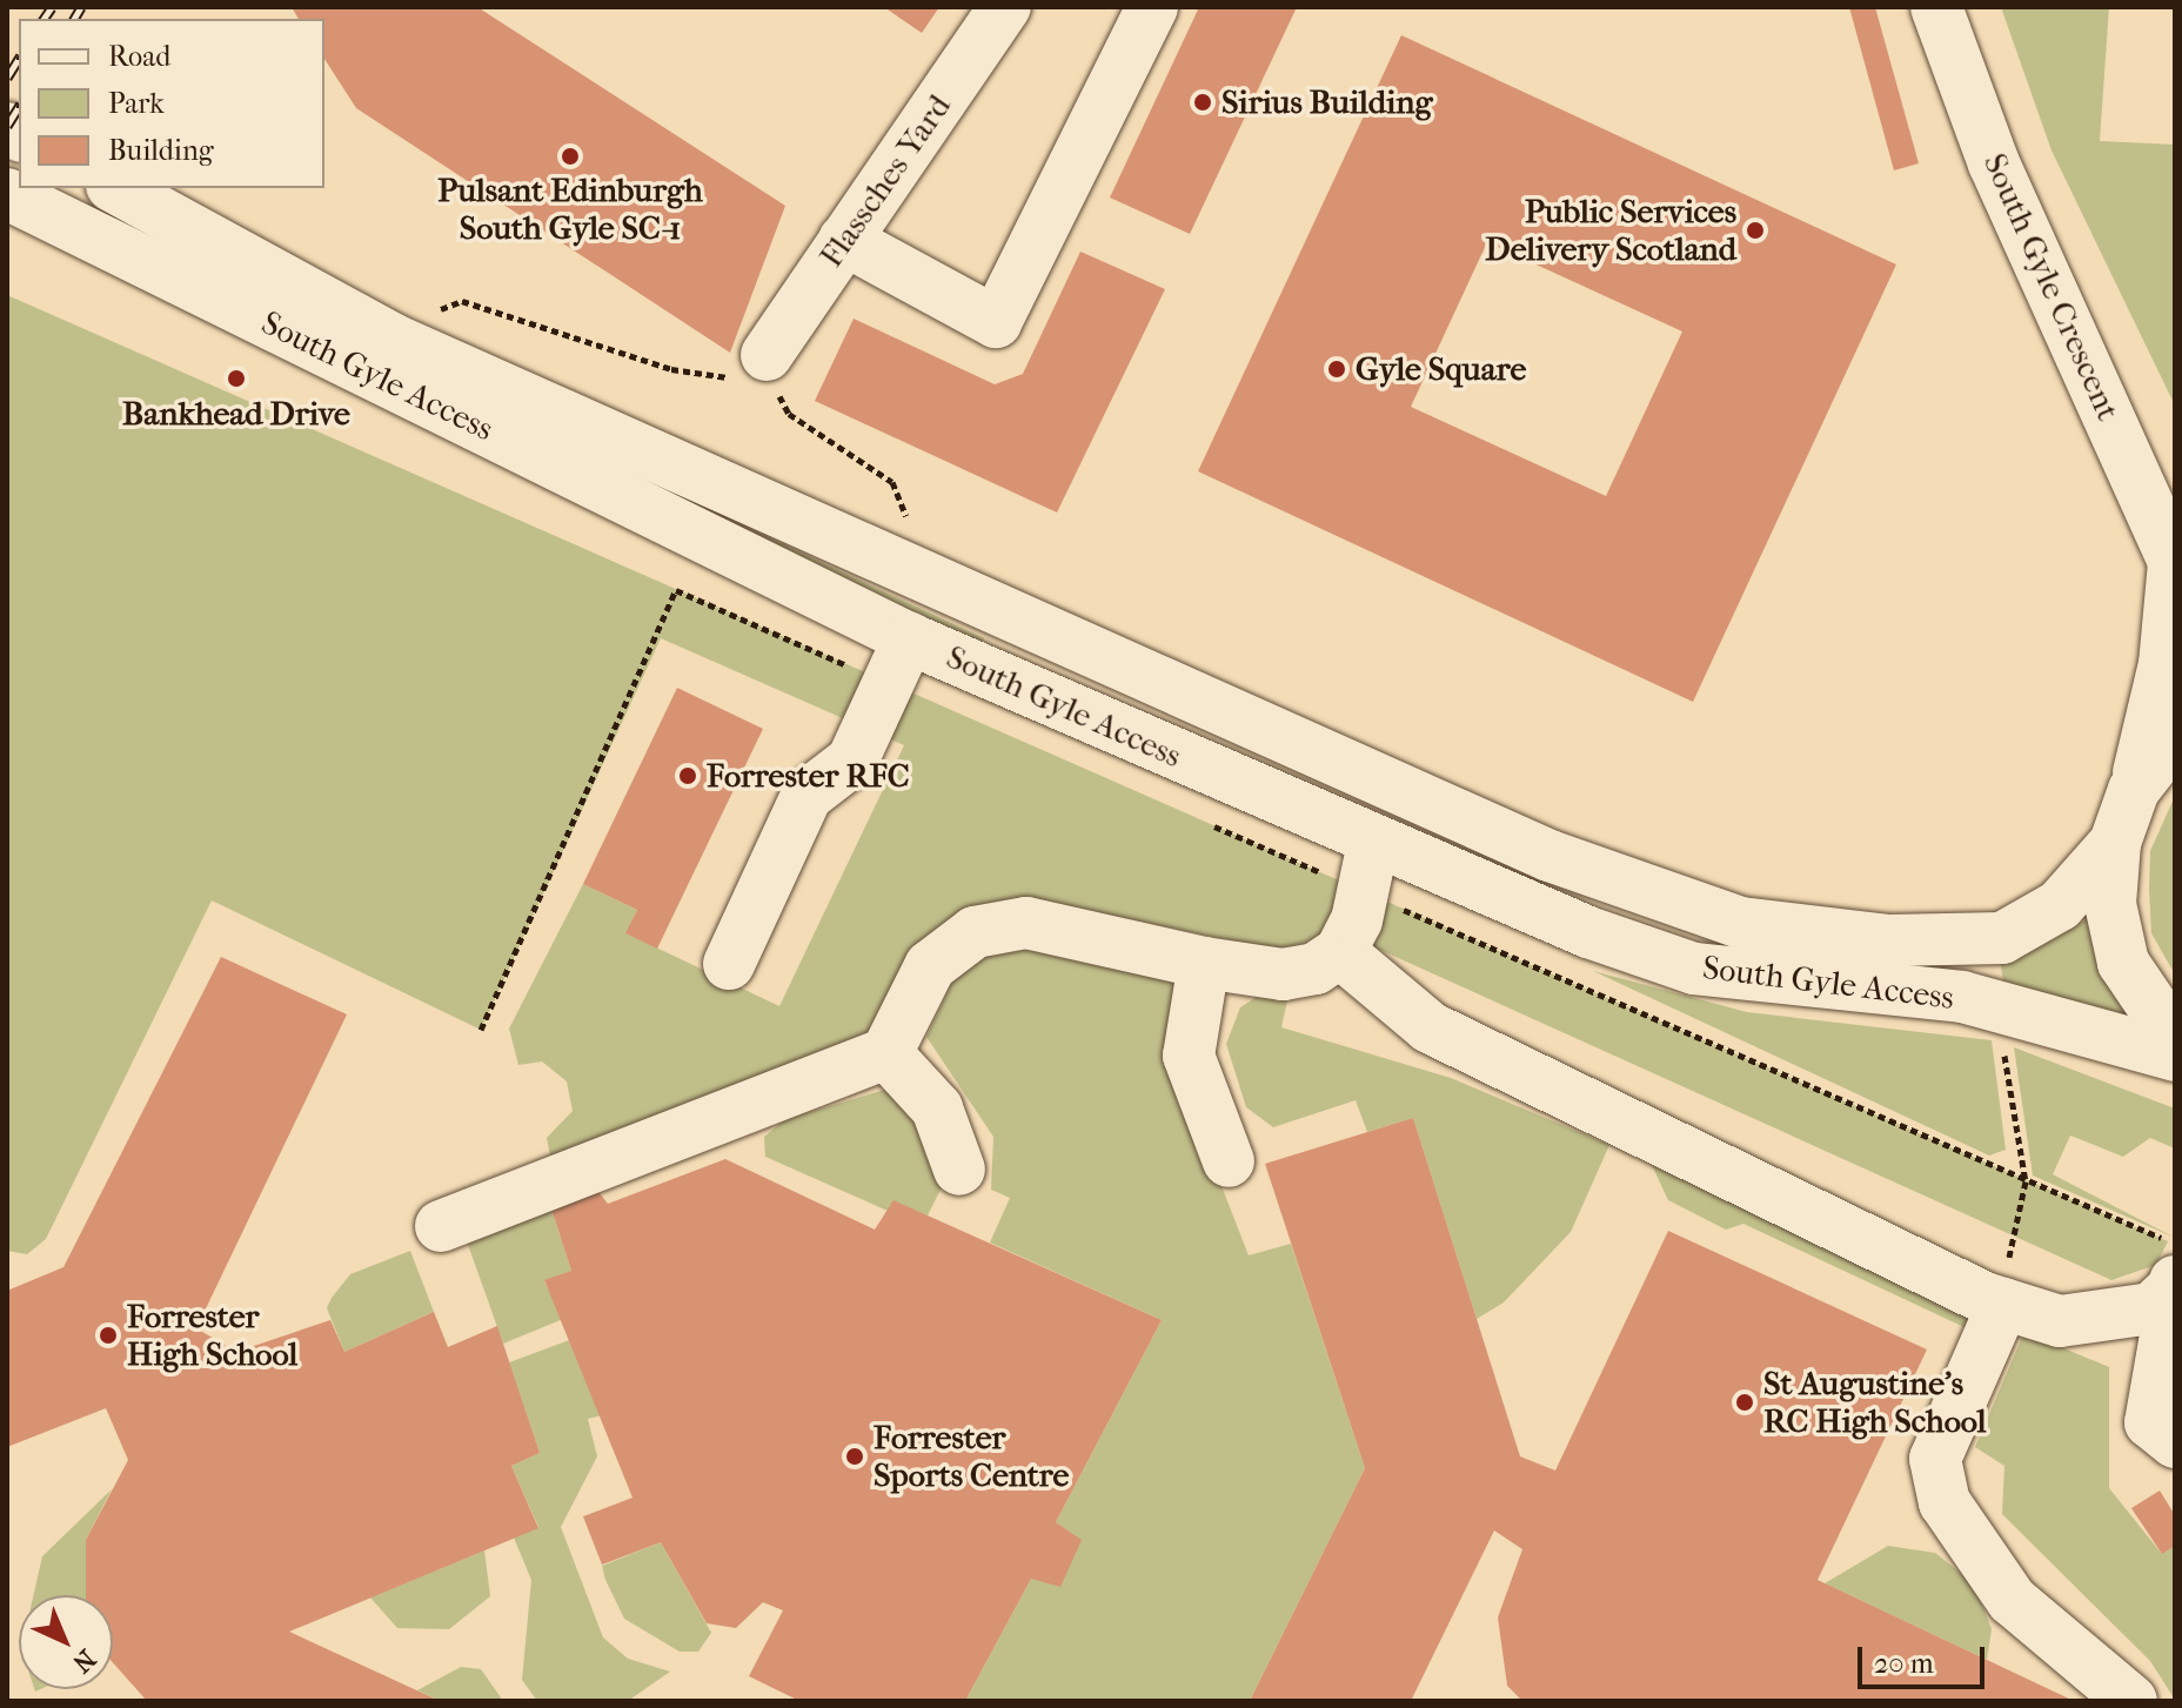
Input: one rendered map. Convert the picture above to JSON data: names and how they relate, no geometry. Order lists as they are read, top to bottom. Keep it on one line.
{"streets":{"street":["Flassches Yard","South Gyle Crescent","South Gyle Access"]},"places":["Sirius Building","Pulsant Edinburgh South Gyle SC-1","Public Services Delivery Scotland","Gyle Square","Bankhead Drive","Forrester RFC","Forrester High School","St Augustine's RC High School","Forrester Sports Centre"],"legend":["Road","Park","Building"],"scale_bar":"20 m","north":"bottom right"}
